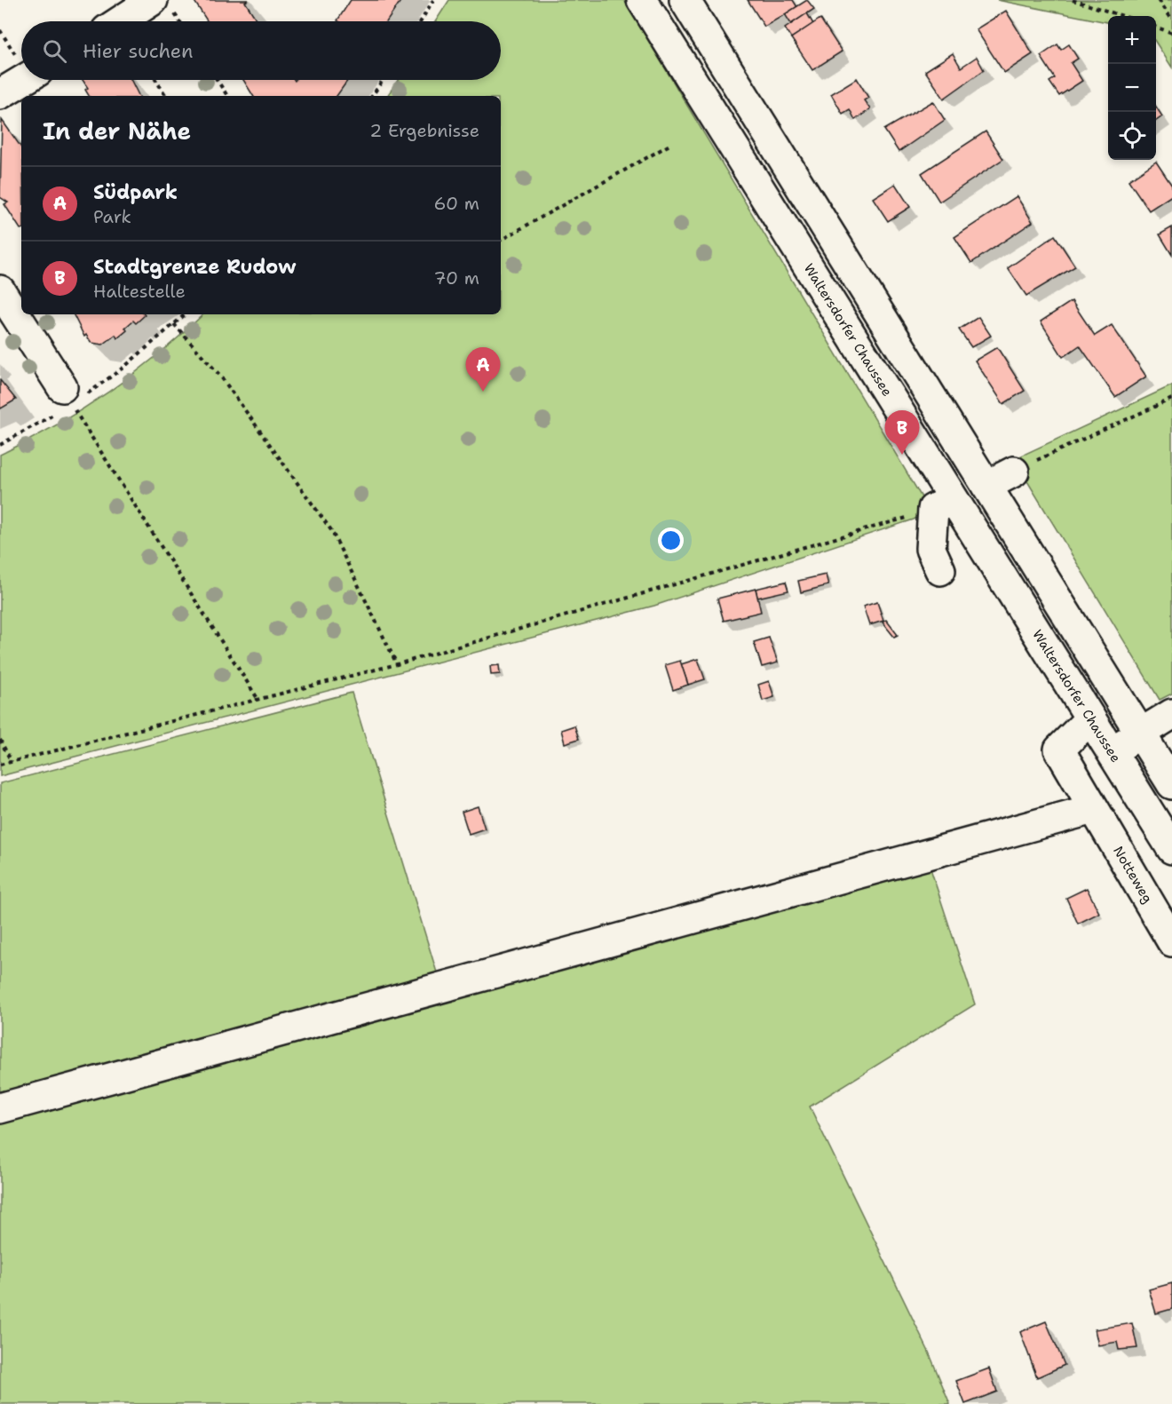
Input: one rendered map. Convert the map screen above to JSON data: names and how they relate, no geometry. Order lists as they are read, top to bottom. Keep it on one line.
{"streets":{"main road":["Waltersdorfer Chaussee","Notteweg"]},"crossings":[["Waltersdorfer Chaussee","Notteweg"]],"page":{"map_buttons":["+","−"],"search":"Hier suchen","heading":["In der Nähe","2 Ergebnisse"],"list":[{"mark":"A","name":"Südpark","note":"Park","value":"60 m"},{"mark":"B","name":"Stadtgrenze Rudow","note":"Haltestelle","value":"70 m"}],"pins":["A","B"]}}
